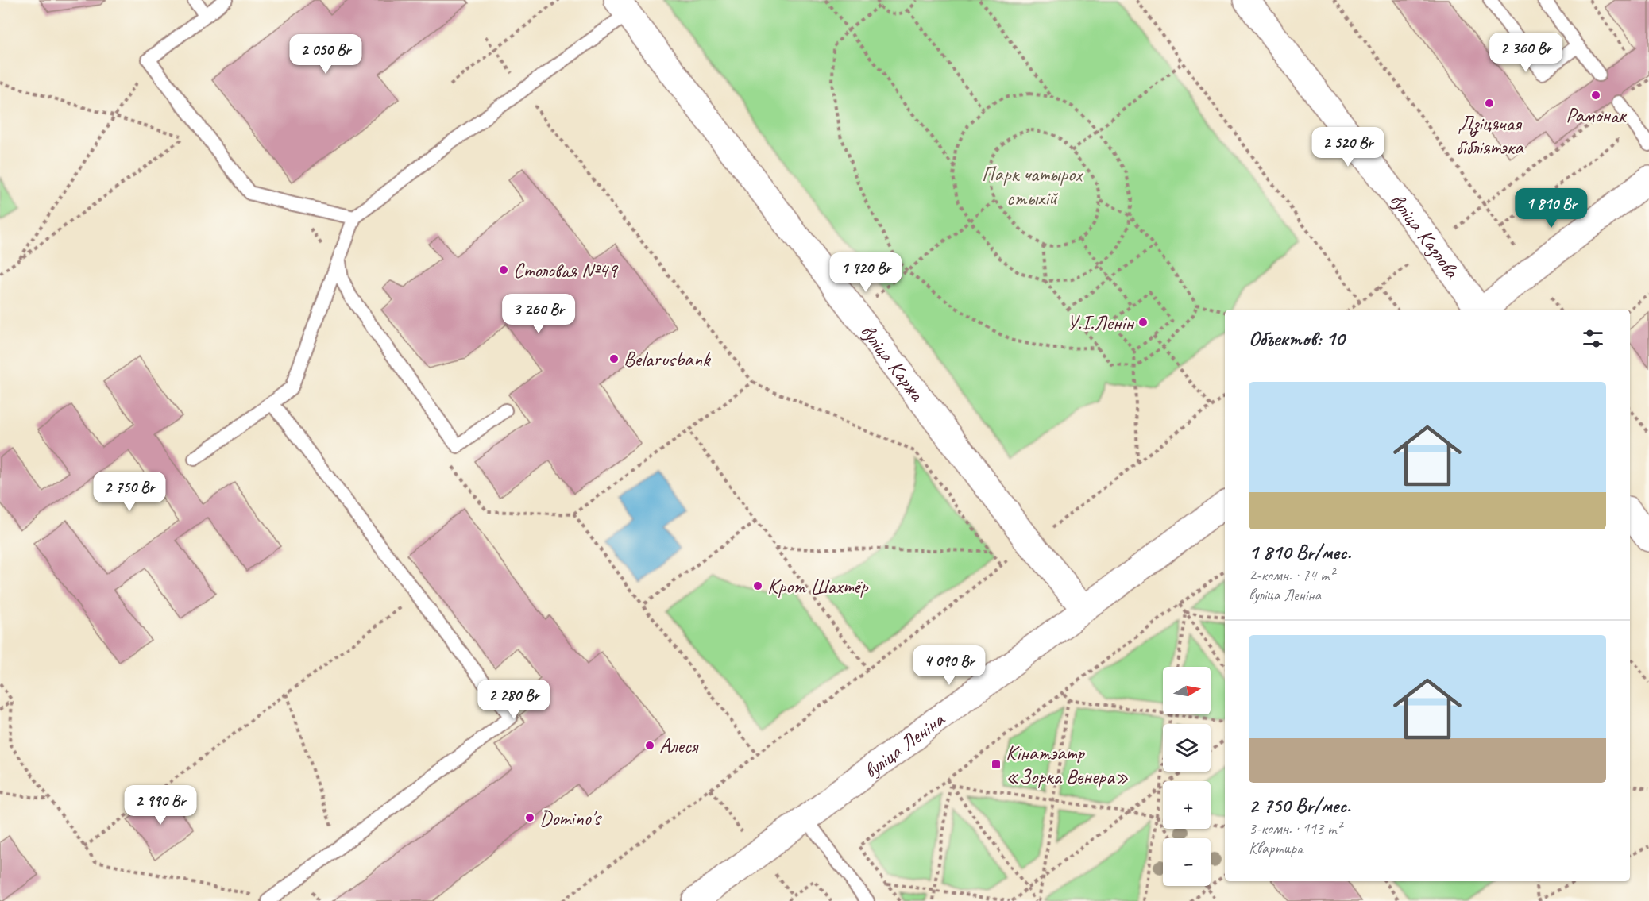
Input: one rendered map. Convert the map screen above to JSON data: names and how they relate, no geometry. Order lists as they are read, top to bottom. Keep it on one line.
{"streets":{"main road":["вуліца Казлова","вуліца Каржа","вуліца Леніна"]},"crossings":[["вуліца Каржа","вуліца Леніна"]],"parks":["Парк чатырох стыхій"],"places":{"other":["Рамонак","Дзіцячая бібліятэка","Столовая №49","У.І.Ленін","Belarusbank","Крот Шахтёр","Алеся","Domino's"],"transit":["Кінатэатр «Зорка Венера»"]},"north":"right","page":{"price":["2 360 Br","2 050 Br","2 520 Br","1 810 Br","1 920 Br","3 260 Br","2 750 Br","4 090 Br","2 280 Br","2 990 Br"],"heading":"Объектов: 10","list":[{"name":"1 810 Br/мес.","note":"2-комн. · 74 m² · вуліца Леніна"},{"name":"2 750 Br/мес.","note":"3-комн. · 113 m² · Квартира"}],"map_buttons":["+","−"]}}
